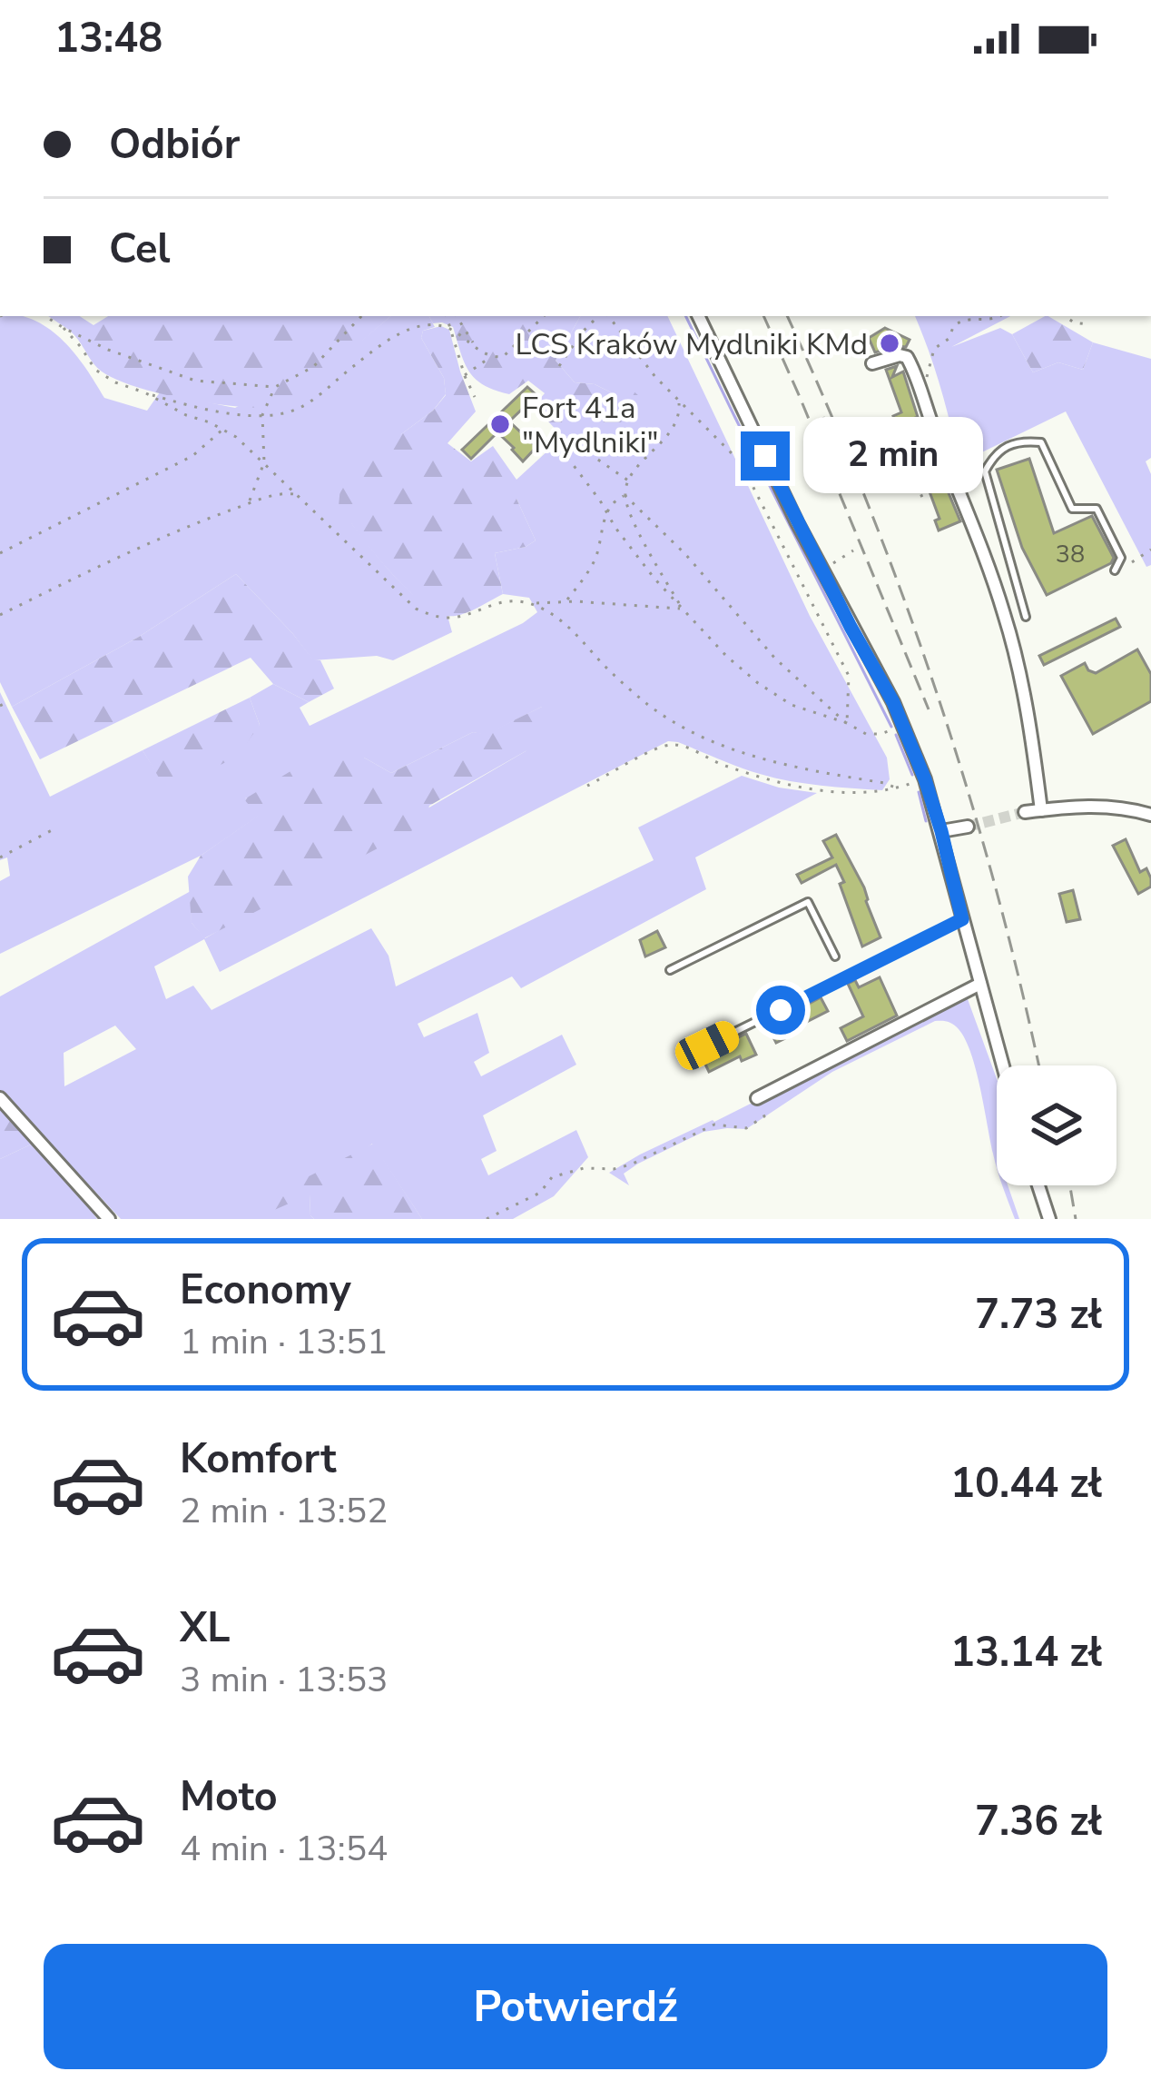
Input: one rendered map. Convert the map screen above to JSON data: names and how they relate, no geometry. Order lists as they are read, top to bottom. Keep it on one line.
{"places":["LCS Kraków Mydlniki KMd","Fort 41a \"Mydlniki\""],"house_numbers":["38"],"page":{"status":"13:48","banner":["Odbiór","Cel"],"bubble":"2 min","list":[{"name":"Economy","note":"1 min · 13:51","value":"7.73 zł"},{"name":"Komfort","note":"2 min · 13:52","value":"10.44 zł"},{"name":"XL","note":"3 min · 13:53","value":"13.14 zł"},{"name":"Moto","note":"4 min · 13:54","value":"7.36 zł"}],"buttons":"Potwierdź"}}
